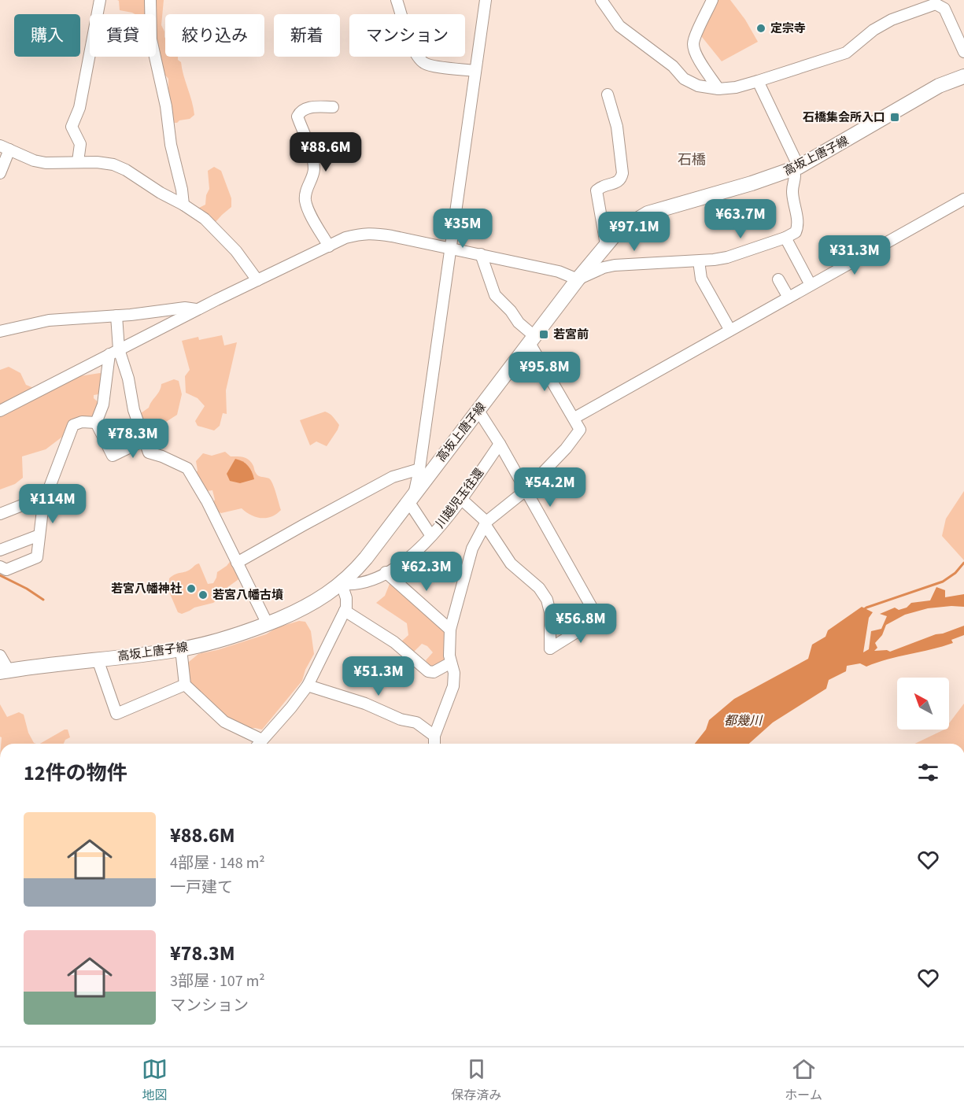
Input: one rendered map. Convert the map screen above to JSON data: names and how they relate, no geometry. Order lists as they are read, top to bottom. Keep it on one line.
{"streets":{"main road":["高坂上唐子線"],"street":["川越児玉往還"]},"crossings":[["高坂上唐子線","川越児玉往還"]],"districts":["石橋"],"water":["都幾川"],"places":{"other":["定宗寺","若宮八幡神社","若宮八幡古墳"],"transit":["石橋集会所入口","若宮前"]},"north":"top left","page":{"chip":["購入","賃貸","絞り込み","新着","マンション"],"price":["¥88.6M","¥63.7M","¥35M","¥97.1M","¥31.3M","¥95.8M","¥78.3M","¥54.2M","¥114M","¥62.3M","¥56.8M","¥51.3M"],"heading":"12件の物件","list":[{"name":"¥88.6M","note":"4部屋 · 148 m² · 一戸建て"},{"name":"¥78.3M","note":"3部屋 · 107 m² · マンション"}],"tabs":["地図","保存済み","ホーム"]}}
